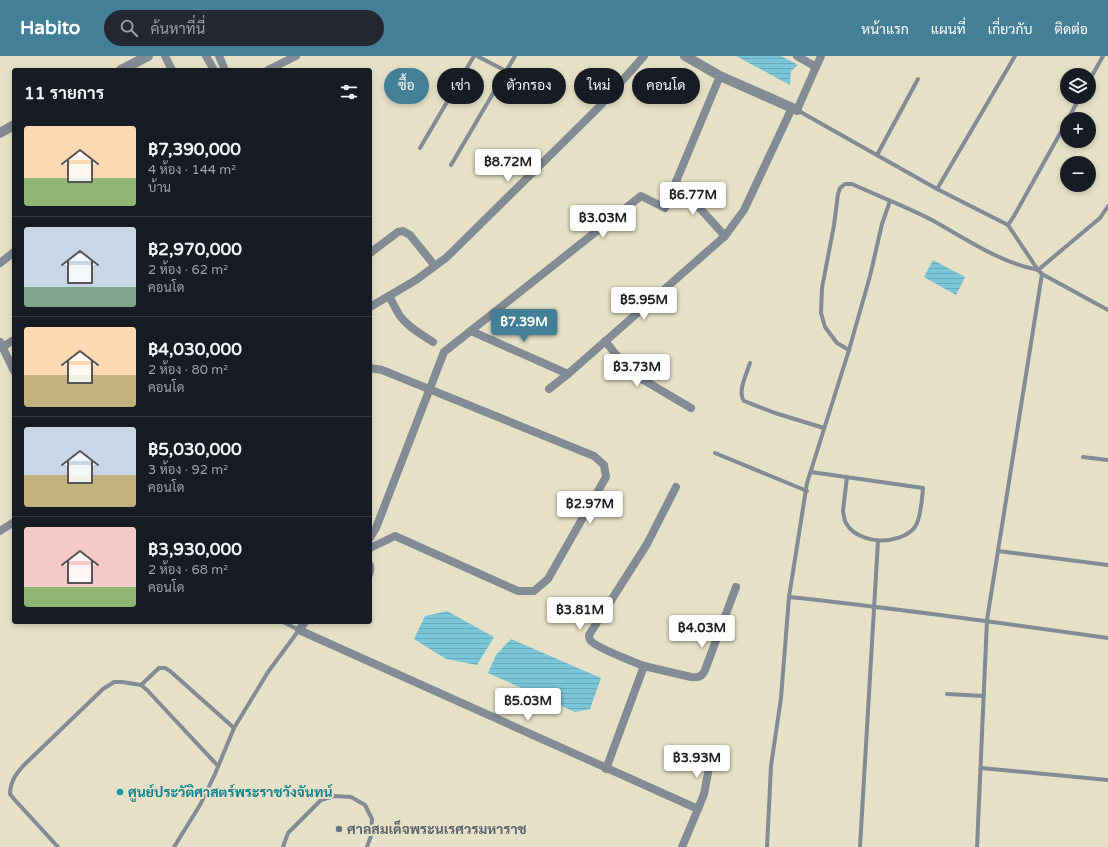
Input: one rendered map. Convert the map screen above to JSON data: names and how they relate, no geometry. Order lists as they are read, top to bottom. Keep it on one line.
{"places":["ศูนย์ประวัติศาสตร์พระราชวังจันทน์","ศาลสมเด็จพระนเรศวรมหาราช"],"page":{"header":"Habito","search":"ค้นหาที่นี่","nav":["หน้าแรก","แผนที่","เกี่ยวกับ","ติดต่อ"],"map_buttons":["+","−"],"chip":["ซื้อ","เช่า","ตัวกรอง","ใหม่","คอนโด"],"heading":"11 รายการ","list":[{"name":"฿7,390,000","note":"4 ห้อง · 144 m² · บ้าน"},{"name":"฿2,970,000","note":"2 ห้อง · 62 m² · คอนโด"},{"name":"฿4,030,000","note":"2 ห้อง · 80 m² · คอนโด"},{"name":"฿5,030,000","note":"3 ห้อง · 92 m² · คอนโด"},{"name":"฿3,930,000","note":"2 ห้อง · 68 m² · คอนโด"}],"price":["฿8.72M","฿6.77M","฿3.03M","฿5.95M","฿7.39M","฿3.73M","฿2.97M","฿3.81M","฿4.03M","฿5.03M","฿3.93M"]}}
